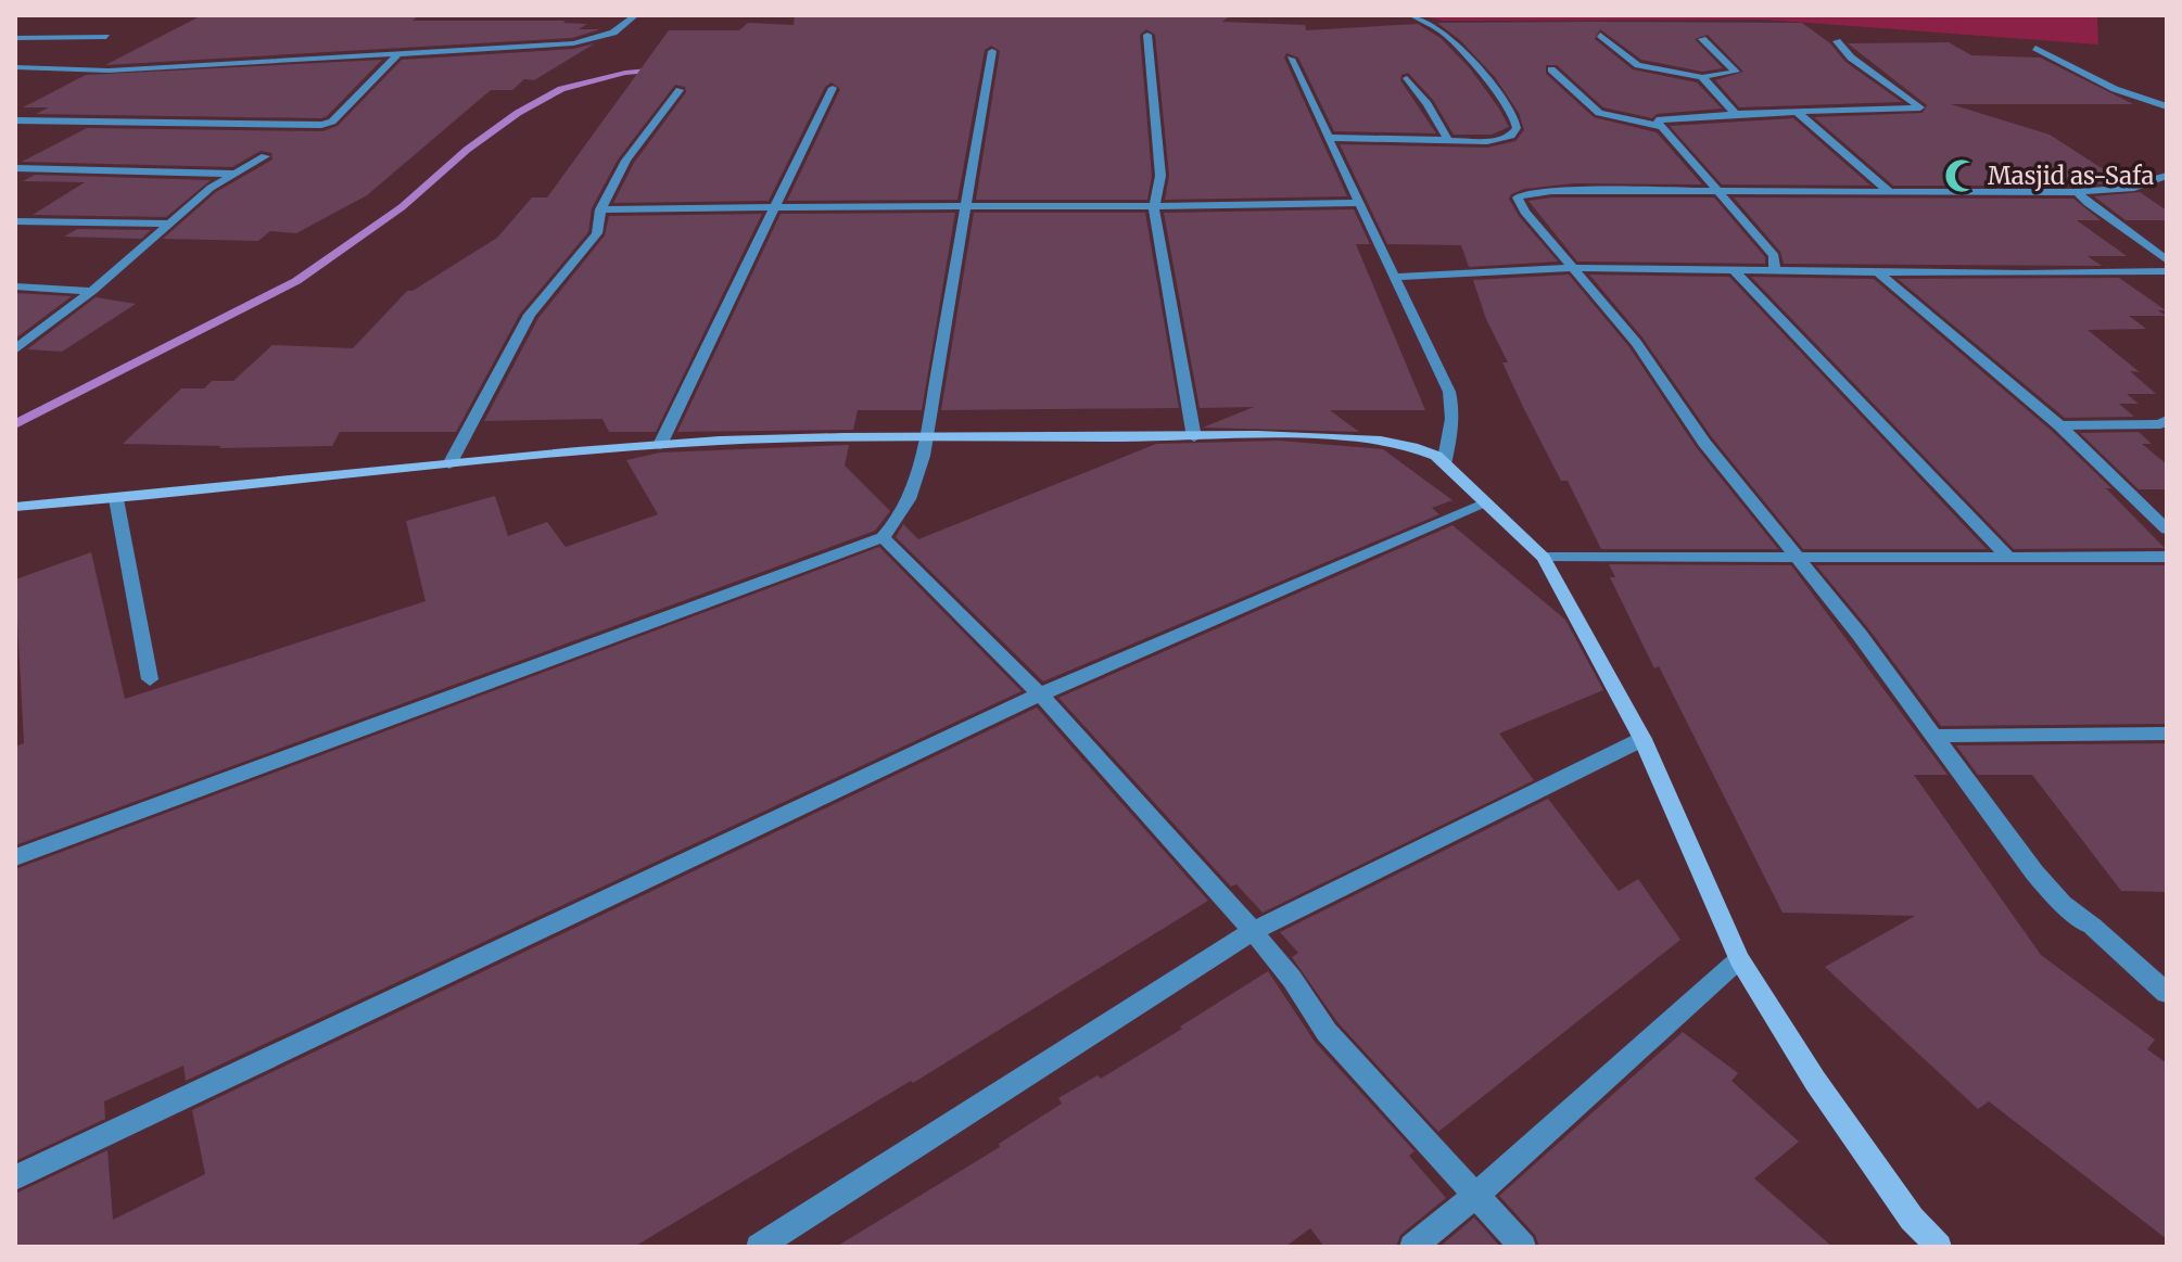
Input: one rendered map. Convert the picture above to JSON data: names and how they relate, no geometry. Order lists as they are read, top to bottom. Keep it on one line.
{"places":{"mosque":["Masjid as-Safa"]}}
